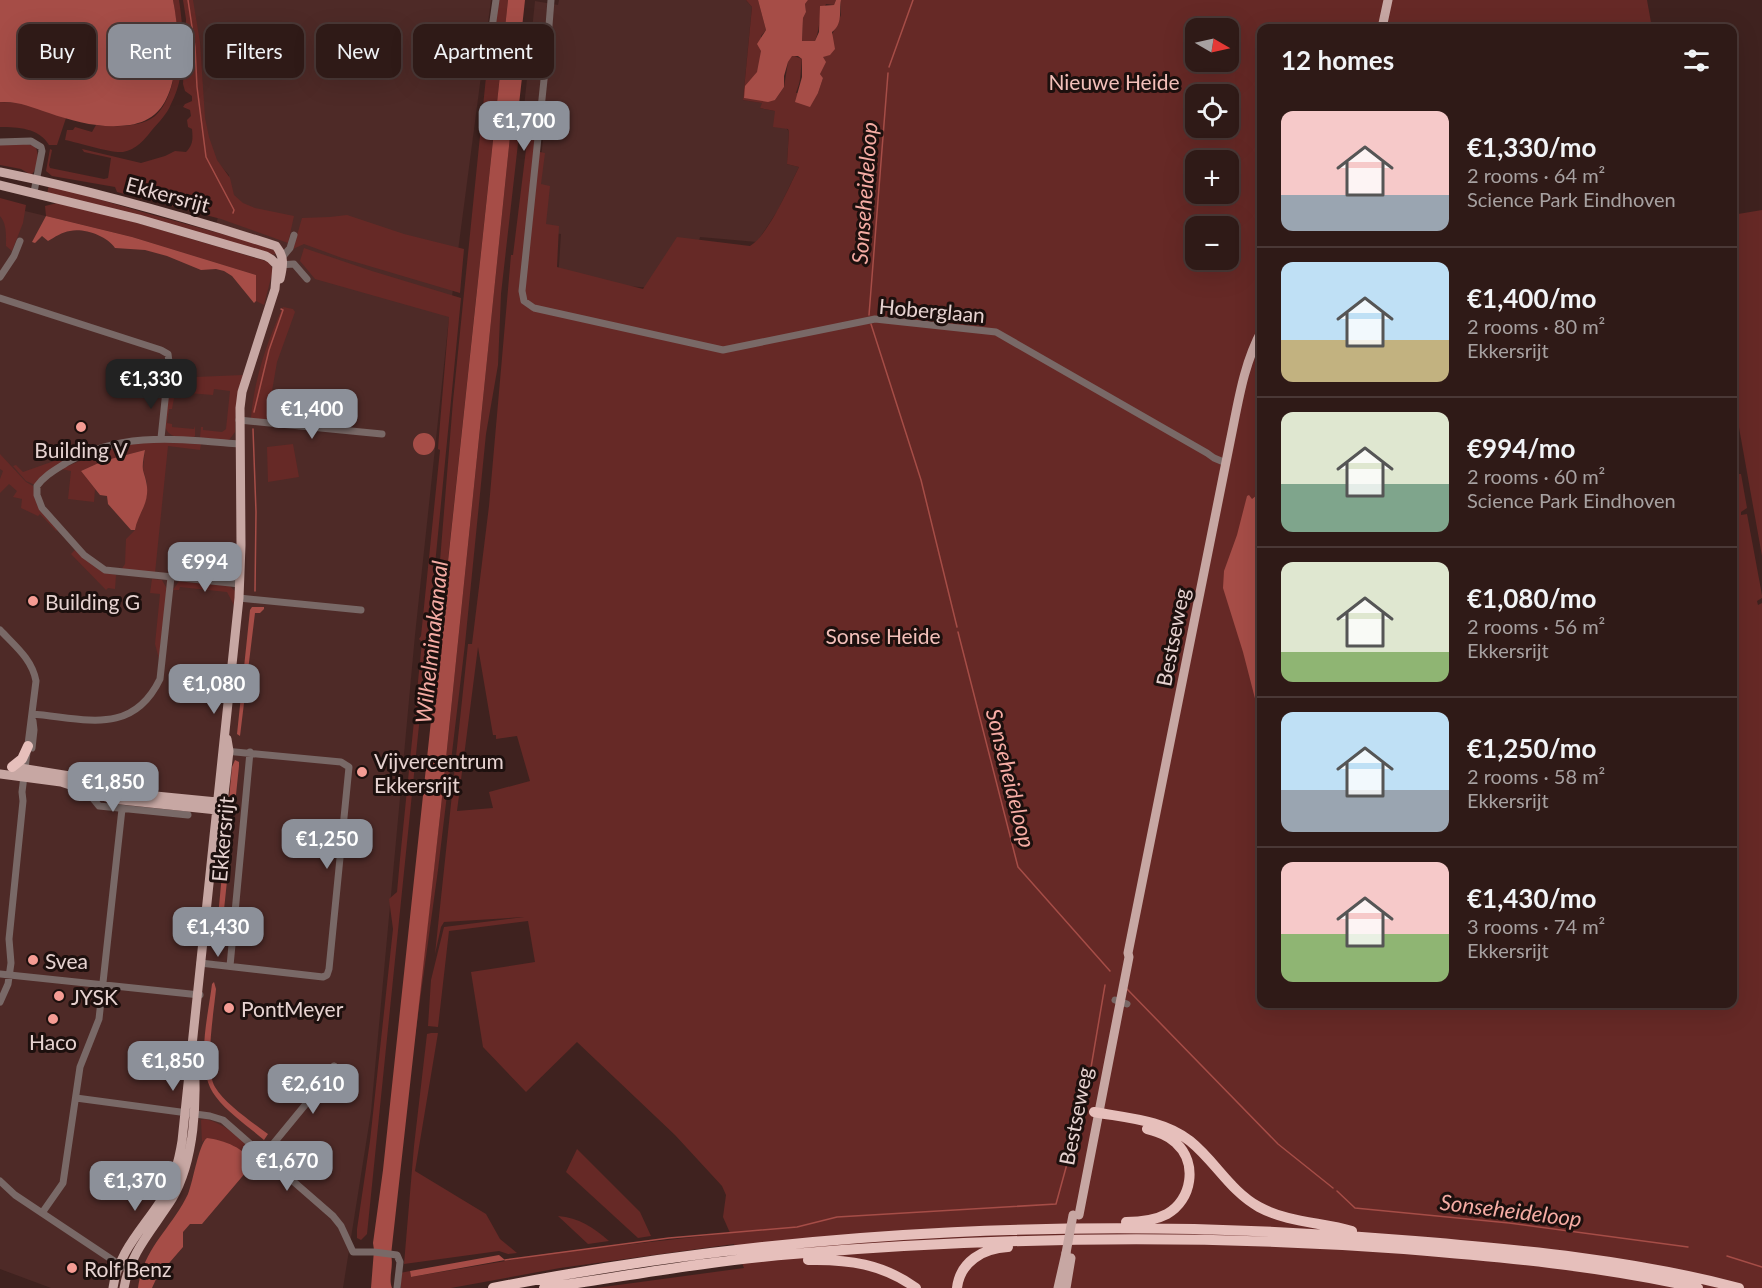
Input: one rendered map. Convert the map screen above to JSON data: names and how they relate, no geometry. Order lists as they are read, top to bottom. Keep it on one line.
{"streets":{"highway":["Ekkersrijt"],"main road":["Bestseweg"],"street":["Hoberglaan"]},"crossings":[["Hoberglaan","Bestseweg"]],"water":["Sonseheideloop","Wilhelminakanaal"],"parks":["Nieuwe Heide","Sonse Heide"],"places":["Building V","Building G","Vijvercentrum Ekkersrijt","Svea","JYSK","PontMeyer","Haco","Rolf Benz"],"north":"right","page":{"map_buttons":["+","−"],"chip":["Buy","Rent","Filters","New","Apartment"],"heading":"12 homes","list":[{"name":"€1,330/mo","note":"2 rooms · 64 m² · Science Park Eindhoven"},{"name":"€1,400/mo","note":"2 rooms · 80 m² · Ekkersrijt"},{"name":"€994/mo","note":"2 rooms · 60 m² · Science Park Eindhoven"},{"name":"€1,080/mo","note":"2 rooms · 56 m² · Ekkersrijt"},{"name":"€1,250/mo","note":"2 rooms · 58 m² · Ekkersrijt"},{"name":"€1,430/mo","note":"3 rooms · 74 m² · Ekkersrijt"}],"price":["€1,700","€1,330","€1,400","€994","€1,080","€1,850","€1,250","€1,430","€1,850","€2,610","€1,670","€1,370"]}}
